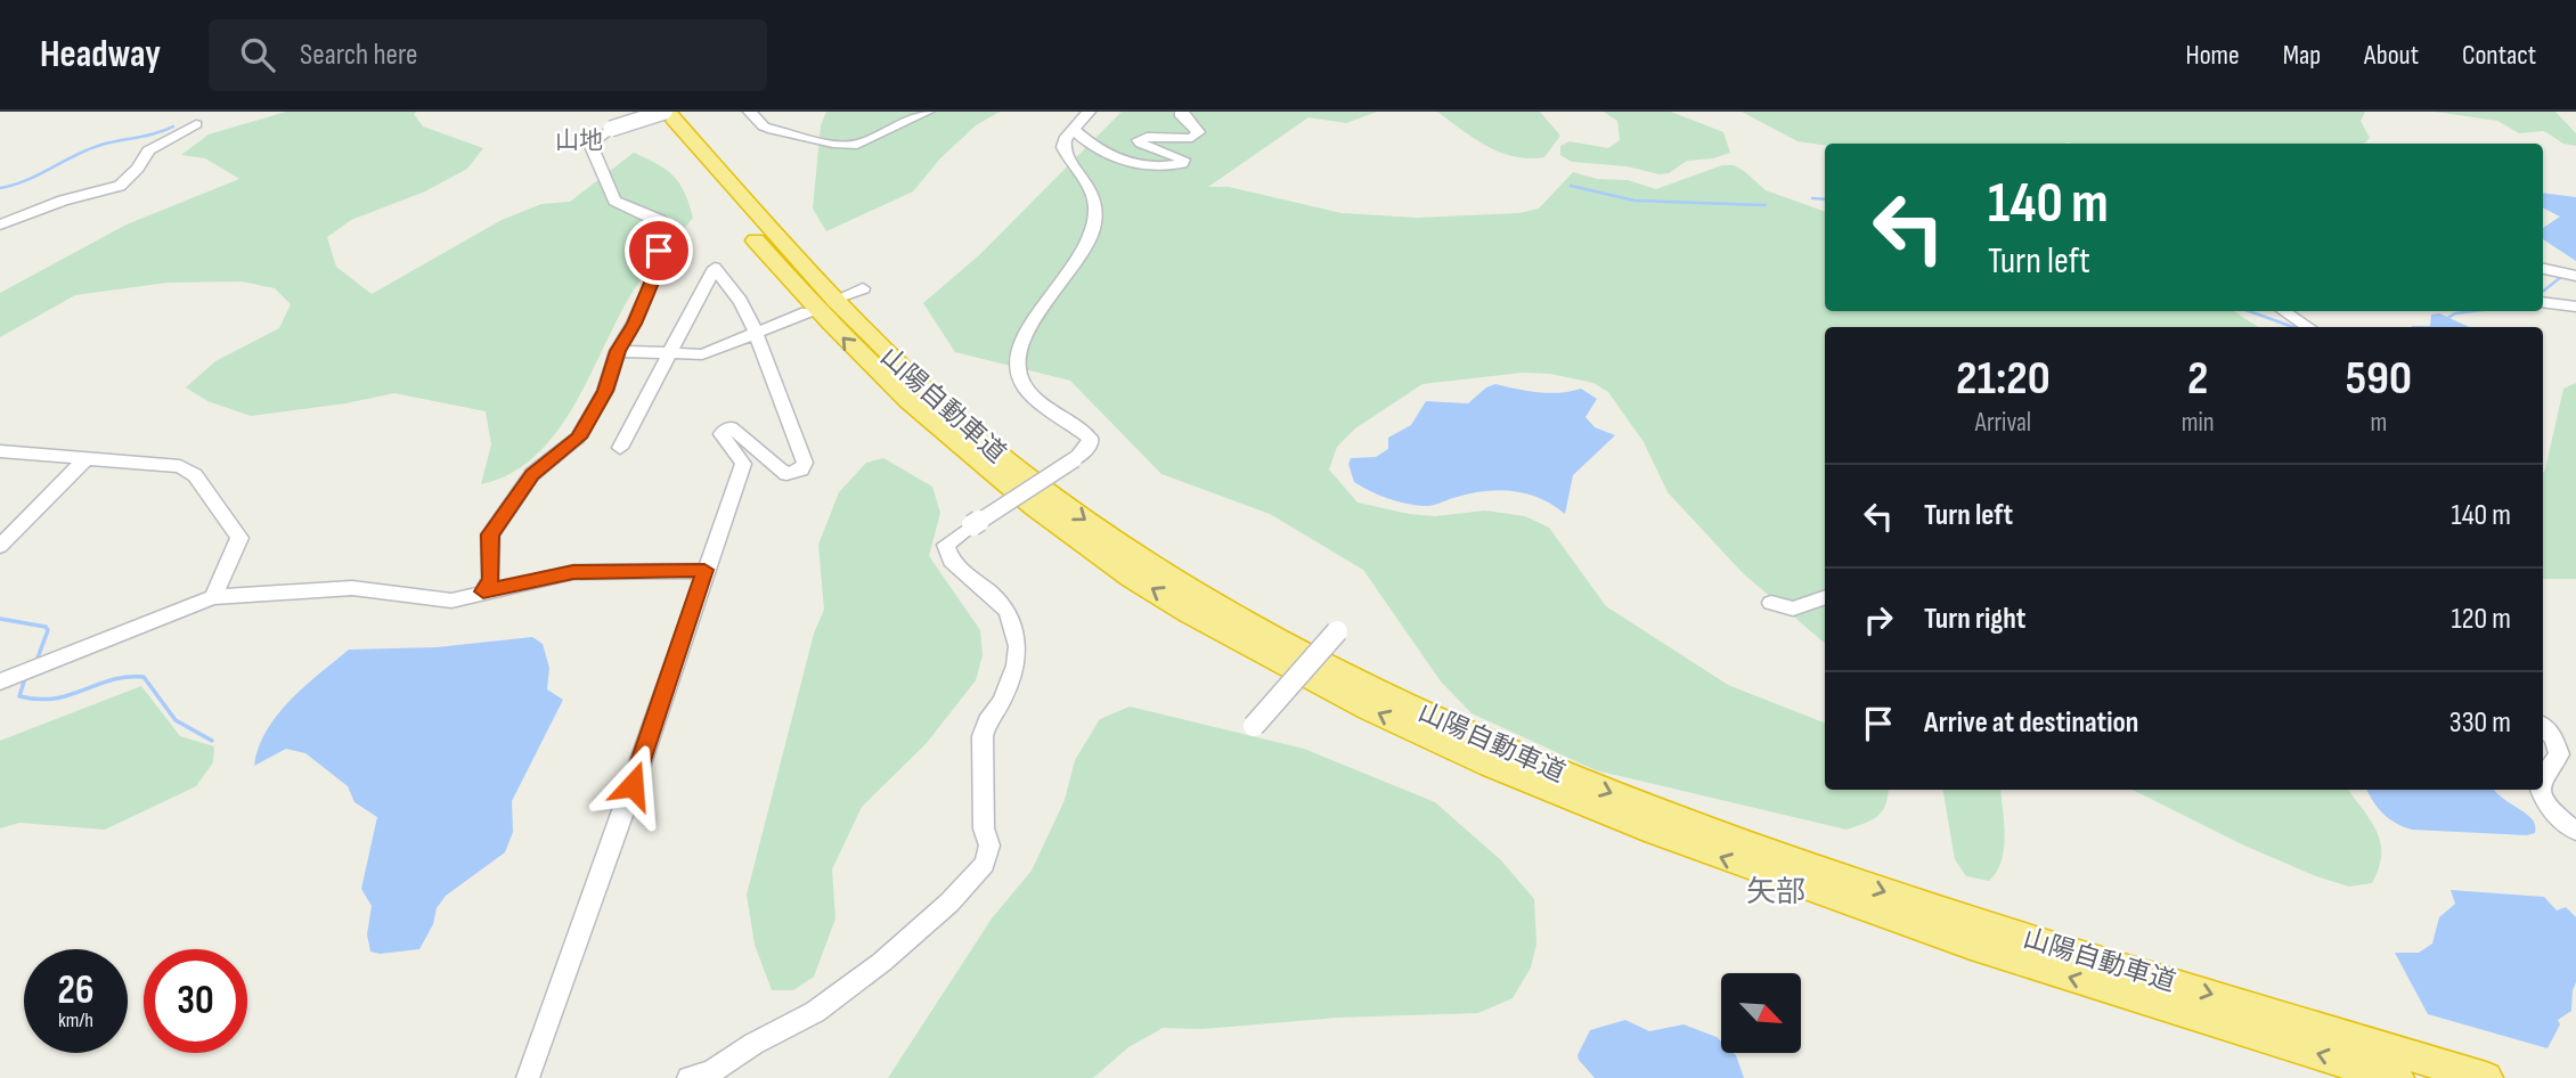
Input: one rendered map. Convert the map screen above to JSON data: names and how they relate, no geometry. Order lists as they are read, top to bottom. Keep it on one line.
{"streets":{"highway":["山陽自動車道"]},"districts":["山地","矢部"],"north":"bottom right","page":{"header":"Headway","search":"Search here","nav":["Home","Map","About","Contact"],"turn":["140 m","Turn left"],"eta":["21:20","Arrival","2","min","590","m"],"list":[{"name":"Turn left","value":"140 m"},{"name":"Turn right","value":"120 m"},{"name":"Arrive at destination","value":"330 m"}],"speed":"26 km/h","limit":"30"}}
